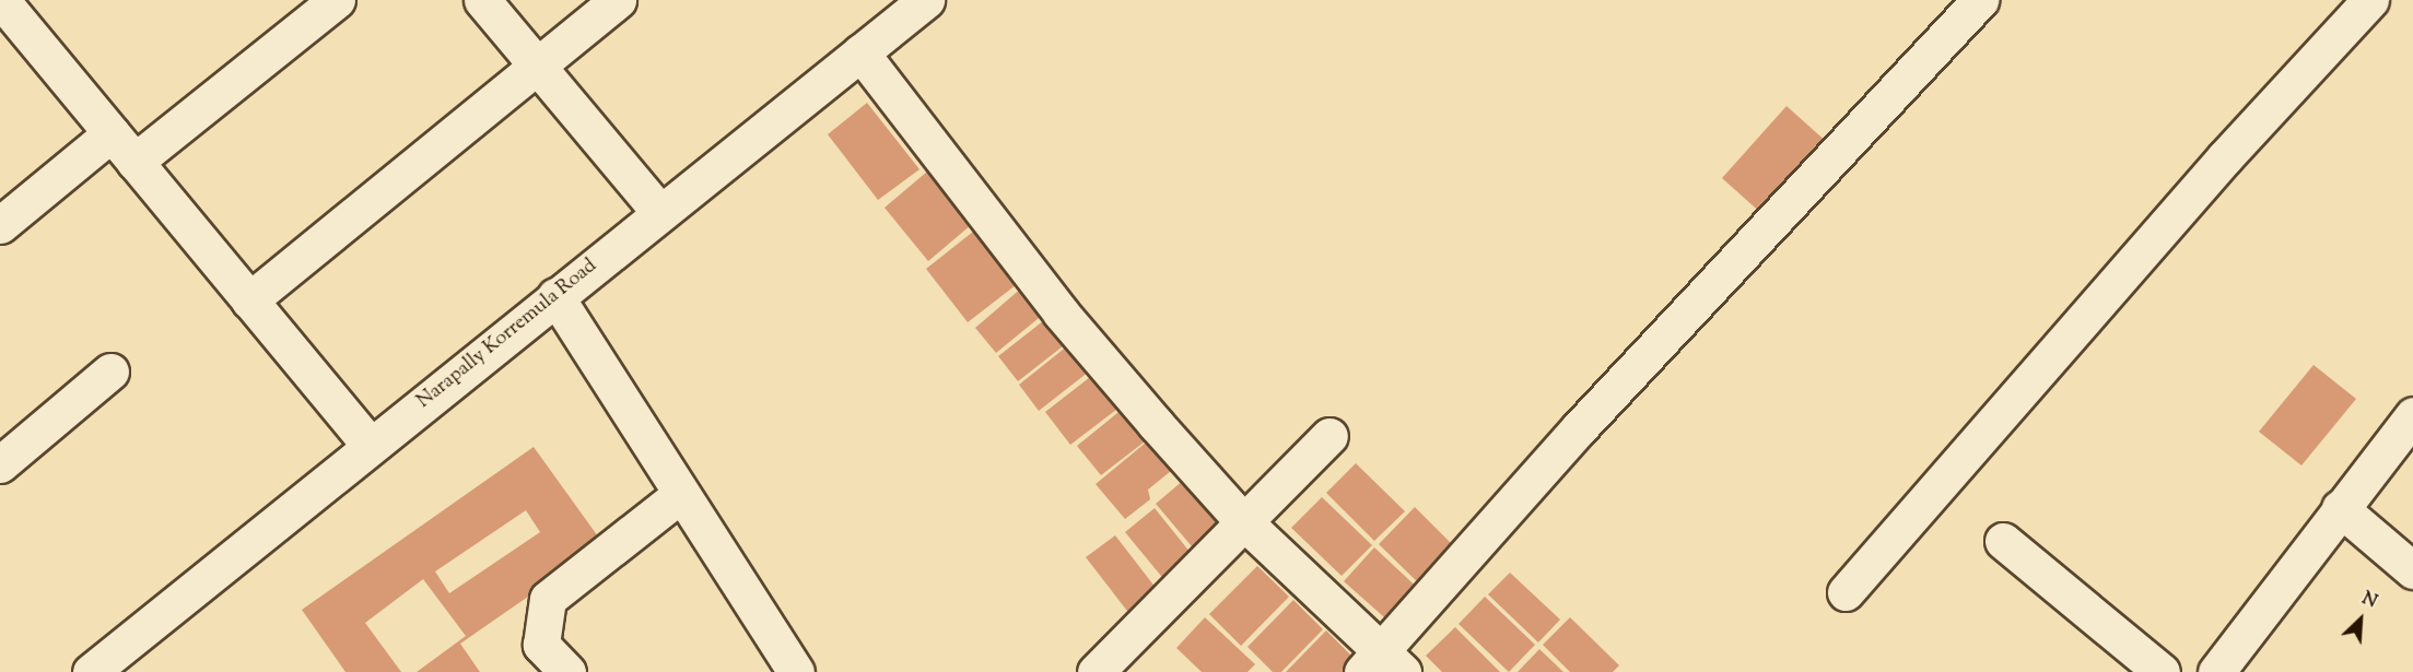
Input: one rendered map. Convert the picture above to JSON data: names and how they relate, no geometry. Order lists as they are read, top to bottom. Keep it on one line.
{"streets":{"street":["Narapally Korremula Road"]},"north":"top right"}
